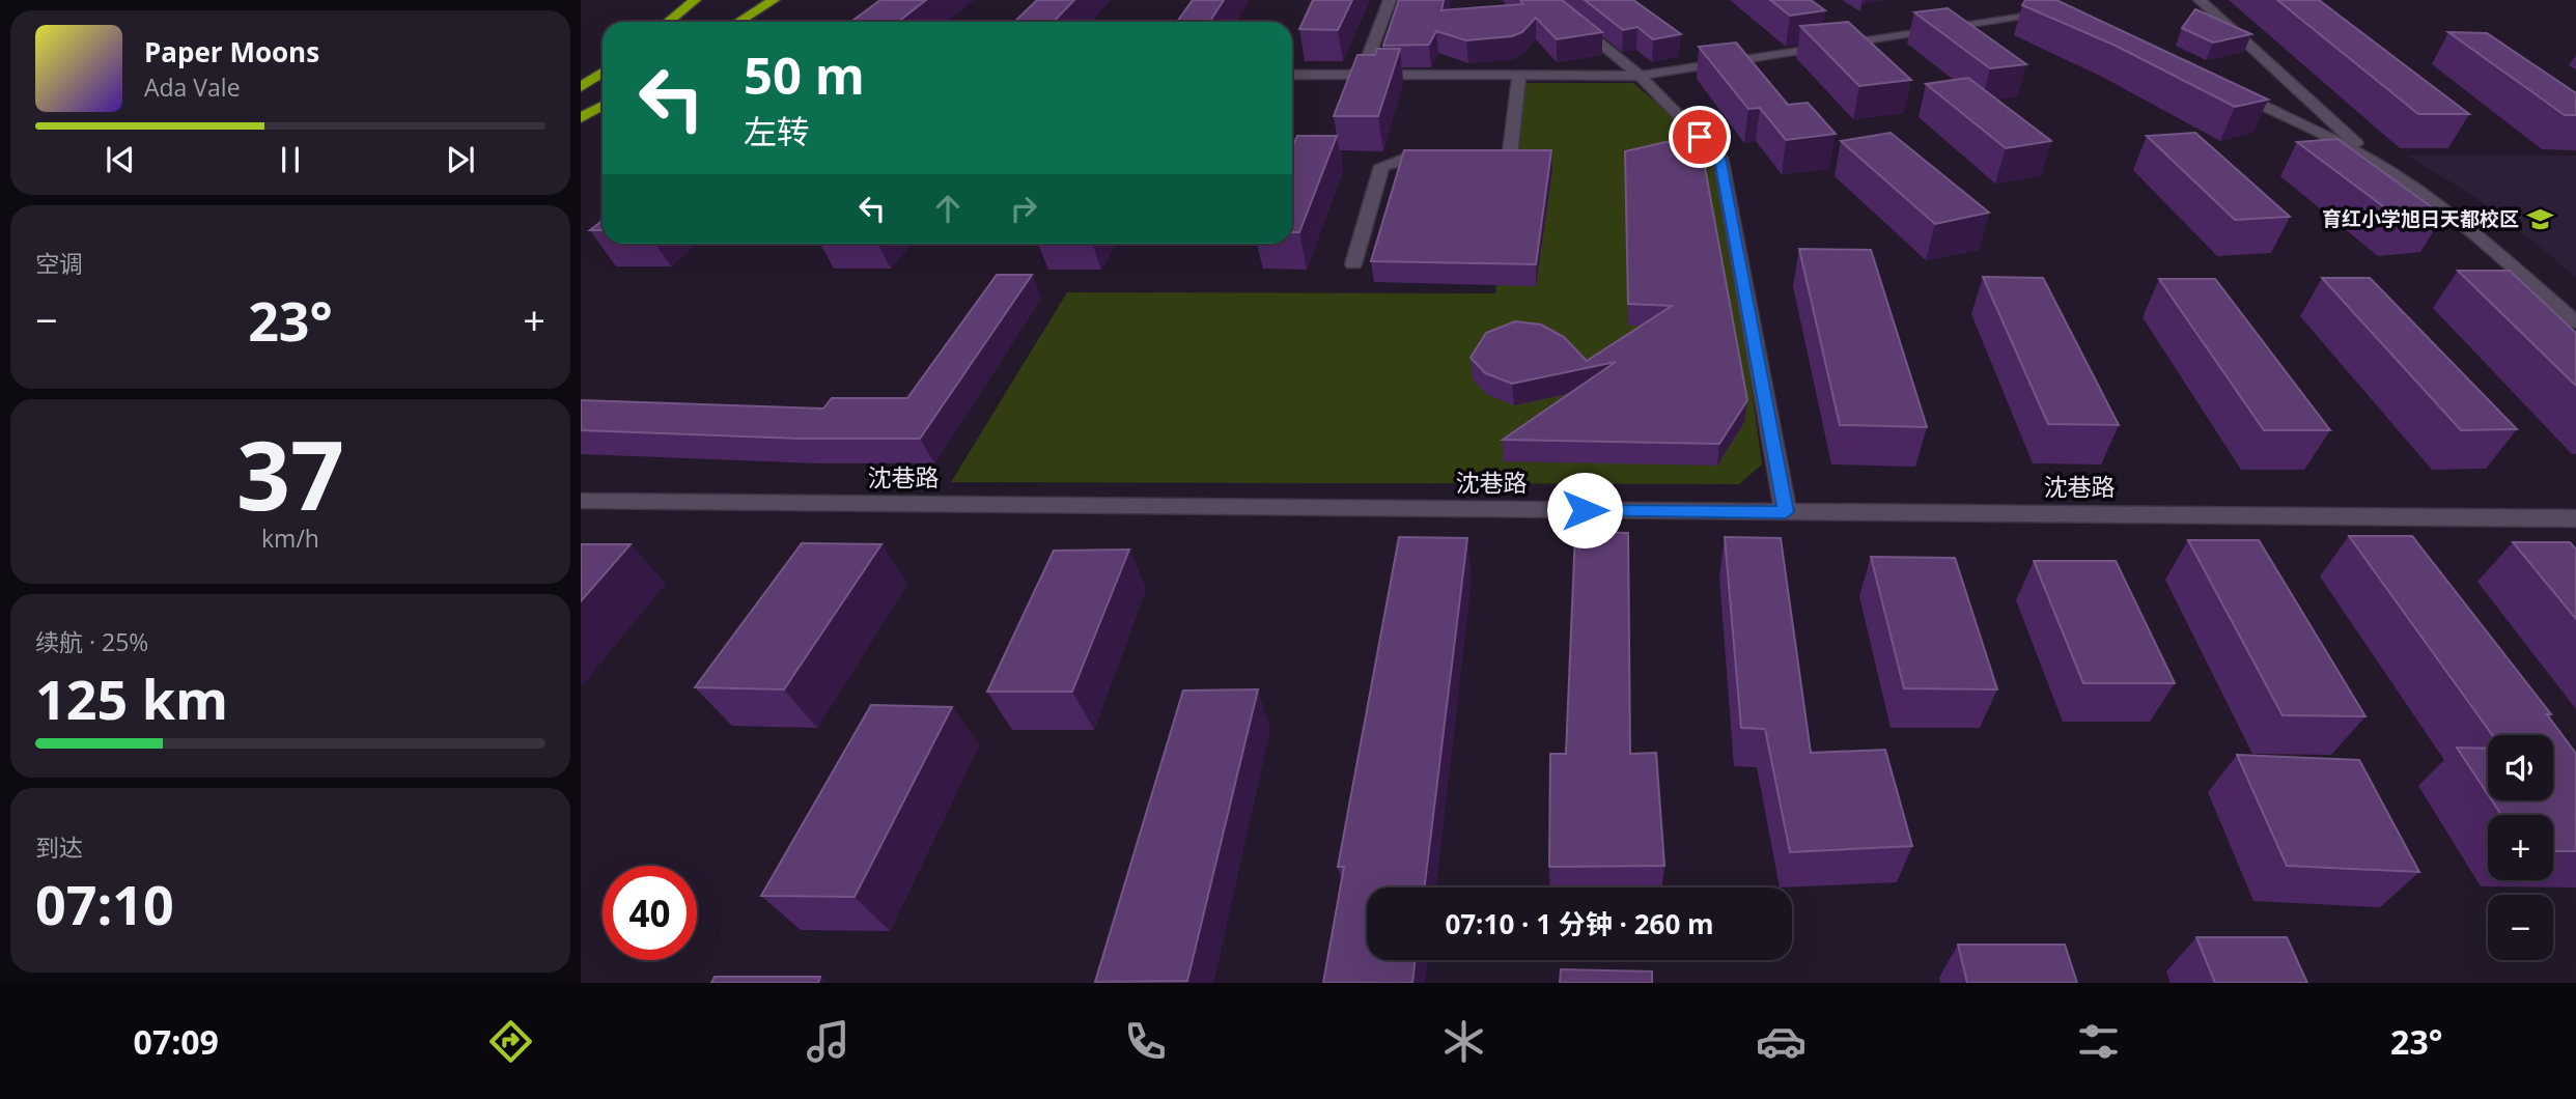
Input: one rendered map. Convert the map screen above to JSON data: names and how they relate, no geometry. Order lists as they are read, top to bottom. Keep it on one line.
{"streets":{"street":["沈巷路"]},"places":{"school or university":["育红小学旭日天都校区"]},"page":{"turn":["50 m","左转"],"song":["Paper Moons","Ada Vale"],"tile":["空调",["37","km/h"],["续航 · 25%","125 km"],["到达","07:10"]],"heat":["−","23°","+"],"map_buttons":["+","−"],"limit":"40","trip":"07:10 · 1 分钟 · 260 m","tabs":["07:09","23°"]}}
